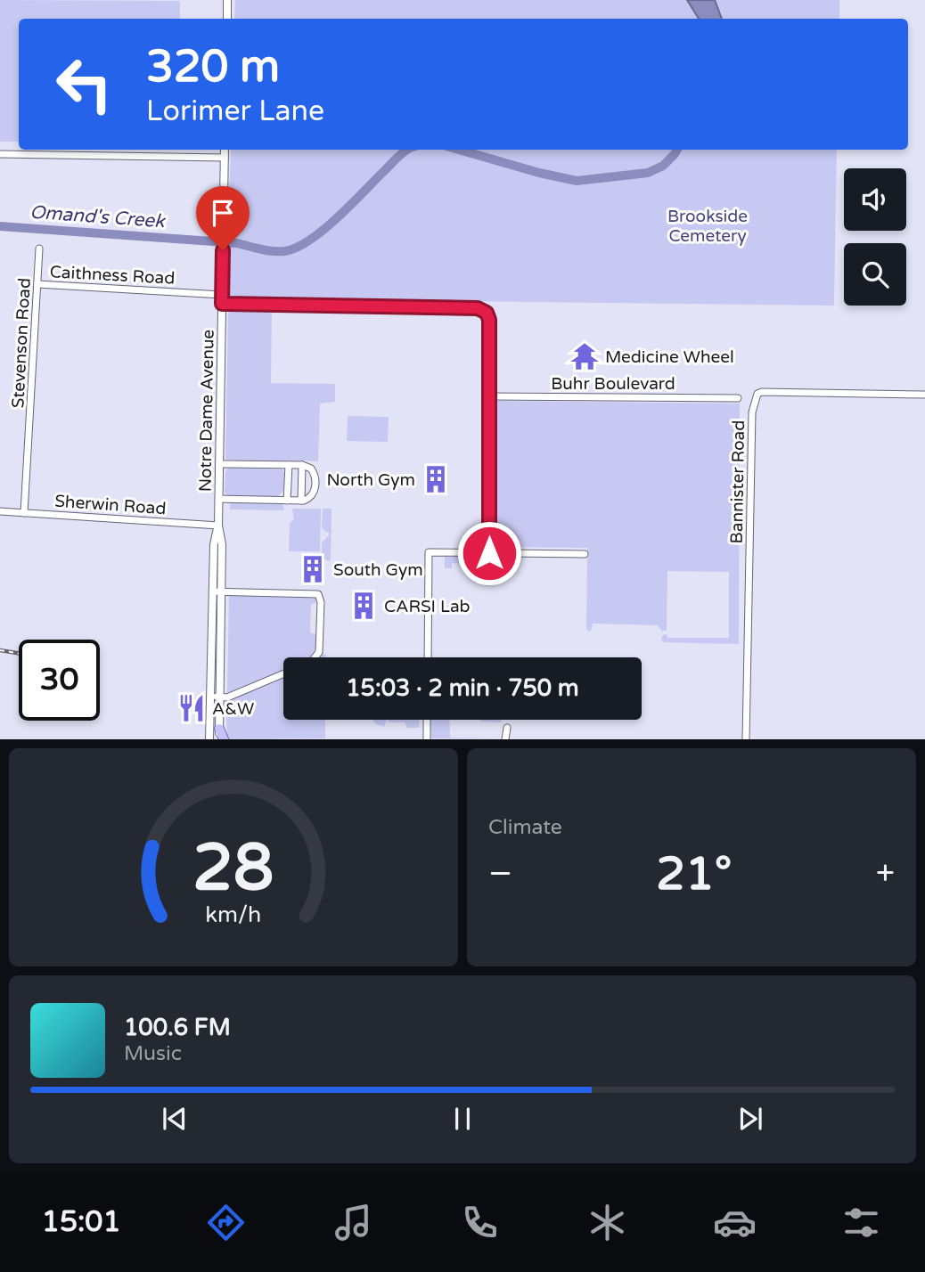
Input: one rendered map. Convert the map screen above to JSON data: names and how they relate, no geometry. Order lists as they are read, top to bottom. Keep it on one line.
{"streets":{"street":["Caithness Road","Stevenson Road","Buhr Boulevard","Notre Dame Avenue","Bannister Road","Sherwin Road"]},"crossings":[["Caithness Road","Stevenson Road"],["Caithness Road","Notre Dame Avenue"],["Stevenson Road","Sherwin Road"],["Notre Dame Avenue","Sherwin Road"]],"water":["Omand's Creek"],"parks":["Brookside Cemetery"],"places":{"temple":["Medicine Wheel"],"building":["North Gym","South Gym","CARSI Lab"],"restaurant":["A&W"]},"page":{"turn":["320 m","Lorimer Lane"],"limit":"30","trip":"15:03 · 2 min · 750 m","tile":"Climate","heat":["−","21°","+"],"song":["100.6 FM","Music"],"tabs":"15:01","gauge":["28","km/h"]}}
